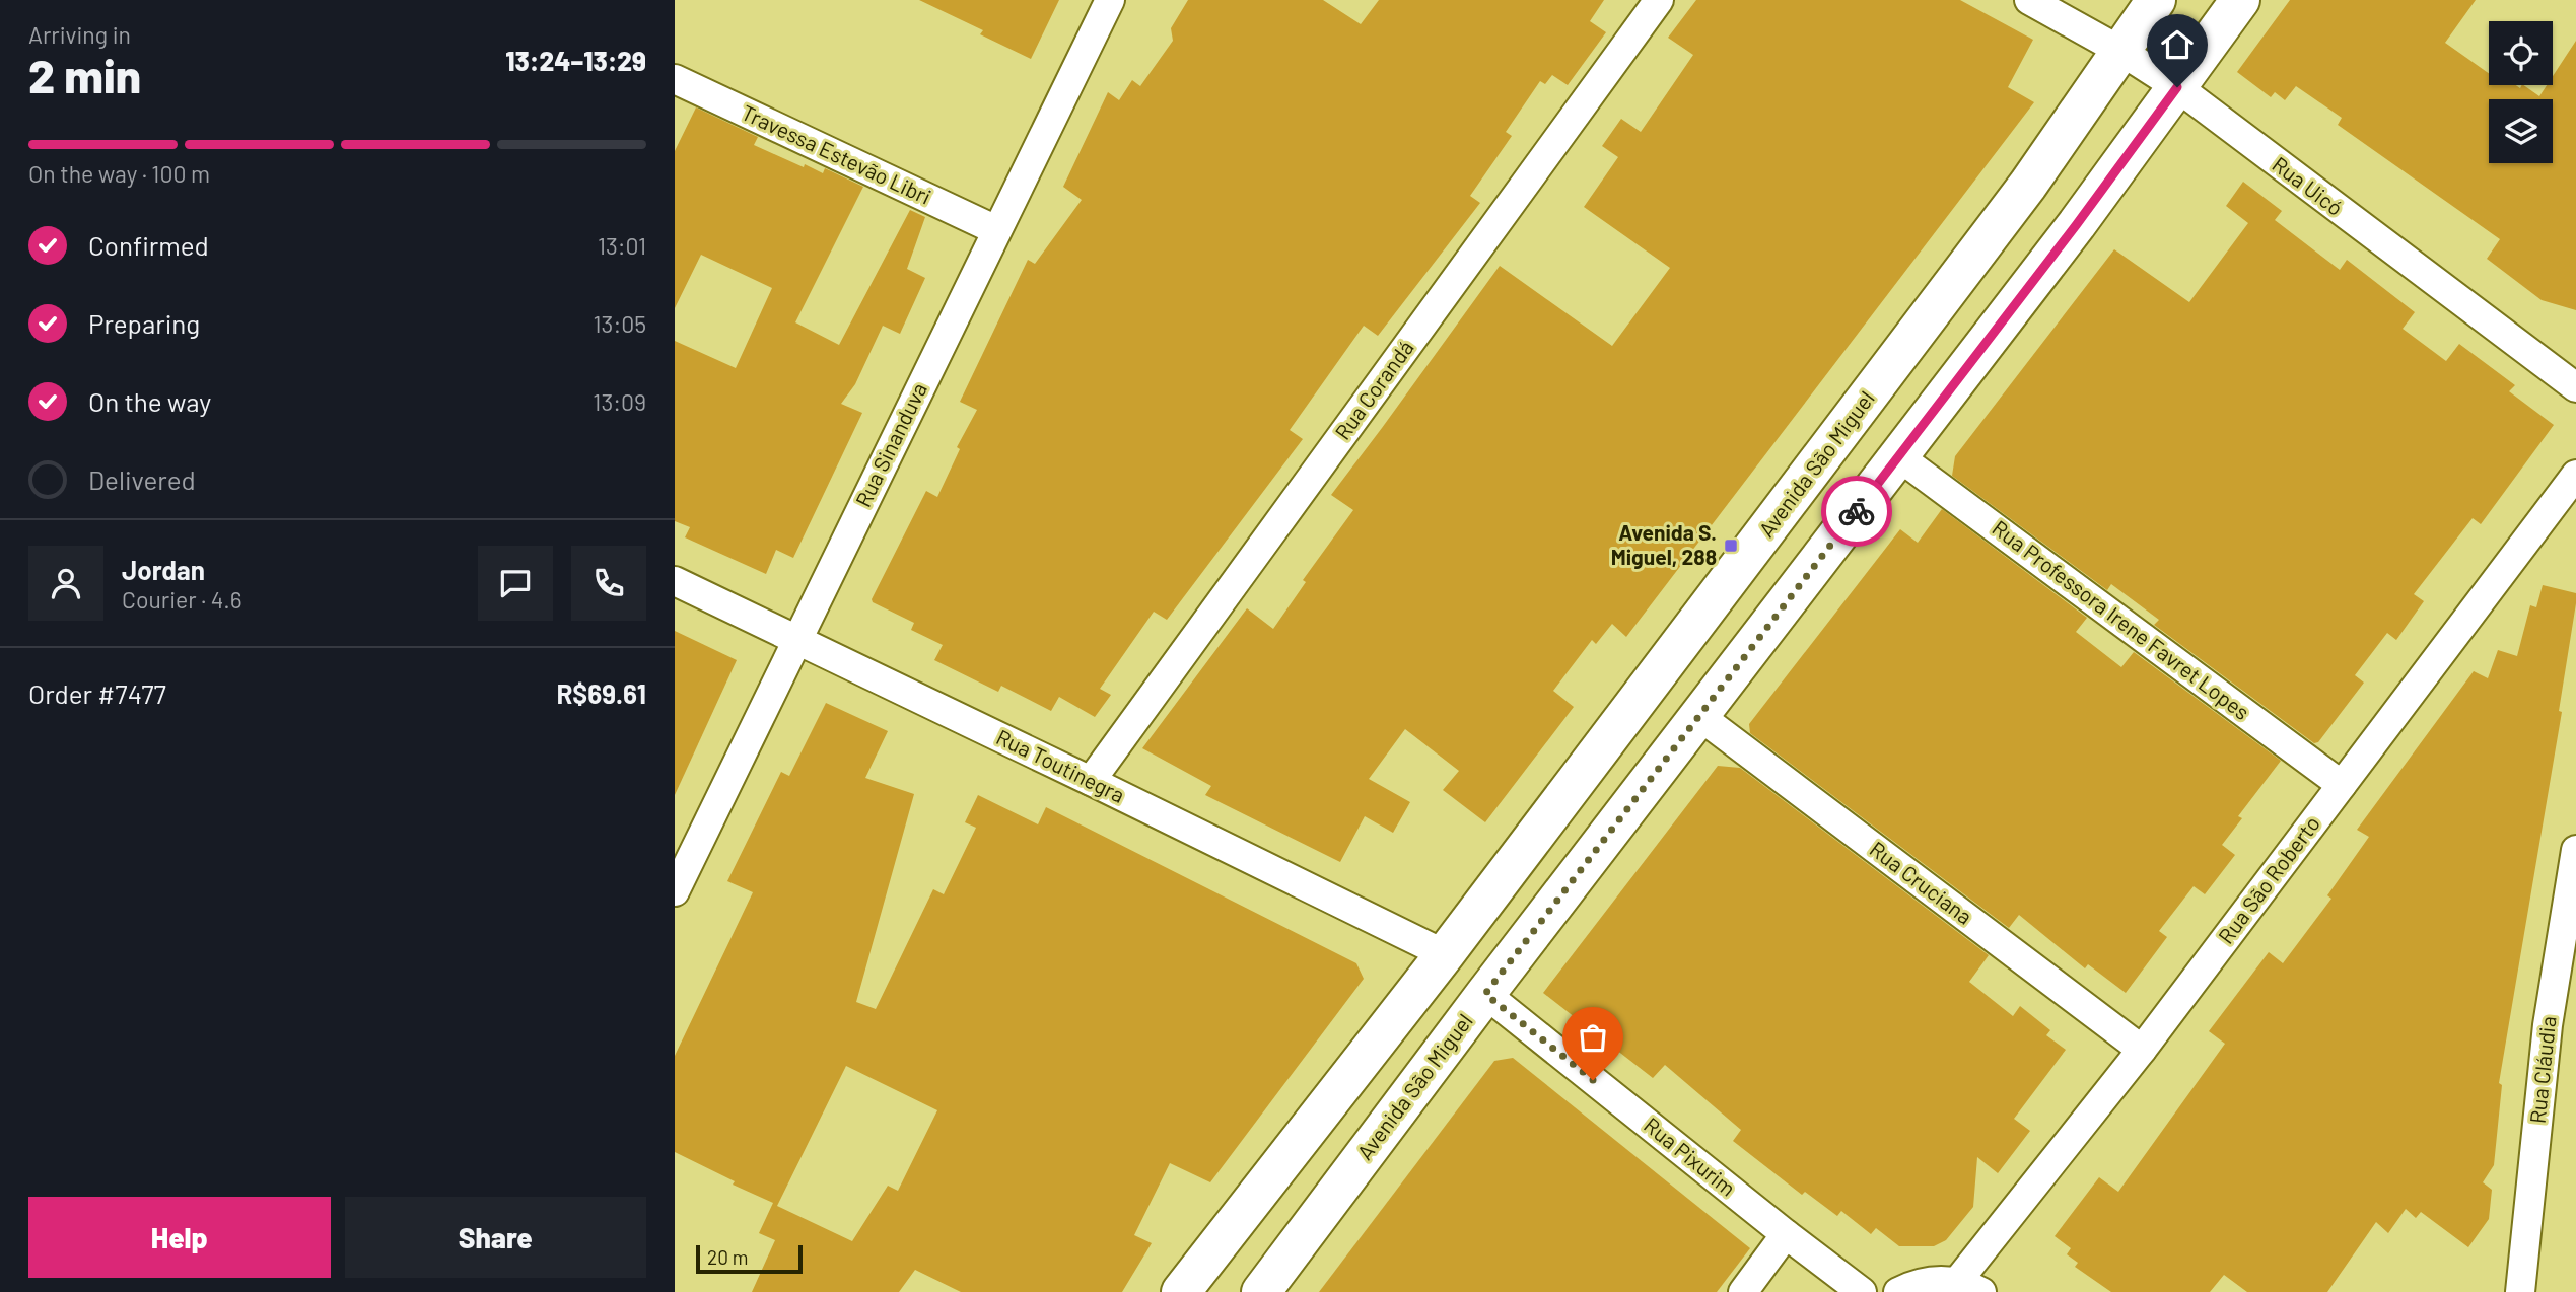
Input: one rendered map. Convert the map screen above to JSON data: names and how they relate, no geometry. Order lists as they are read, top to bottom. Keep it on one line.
{"streets":{"main road":["Avenida São Miguel"],"street":["Travessa Estevão Libri","Rua Uicó","Rua Corandá","Rua Sinanduva","Rua Professora Irene Favret Lopes","Rua Toutinegra","Rua São Roberto","Rua Cruciana","Rua Cláudia","Rua Pixurim"]},"crossings":[["Travessa Estevão Libri","Rua Sinanduva"],["Rua Uicó","Avenida São Miguel"],["Rua Corandá","Rua Toutinegra"],["Rua Sinanduva","Rua Toutinegra"],["Avenida São Miguel","Rua Professora Irene Favret Lopes"],["Avenida São Miguel","Rua Toutinegra"],["Avenida São Miguel","Rua Cruciana"],["Avenida São Miguel","Rua Pixurim"],["Rua Professora Irene Favret Lopes","Rua São Roberto"],["Rua São Roberto","Rua Cruciana"]],"places":{"transit":["Avenida S. Miguel, 288"]},"scale_bar":"20 m","page":{"heading":["2 min","Arriving in","13:24–13:29"],"panel":["Jordan","Courier · 4.6","Order #7477","R$69.61"],"bar":"On the way · 100 m","list":[["Confirmed","13:01"],["Preparing","13:05"],["On the way","13:09"],"Delivered"],"buttons":["Help","Share"],"scale":"20 m"}}
